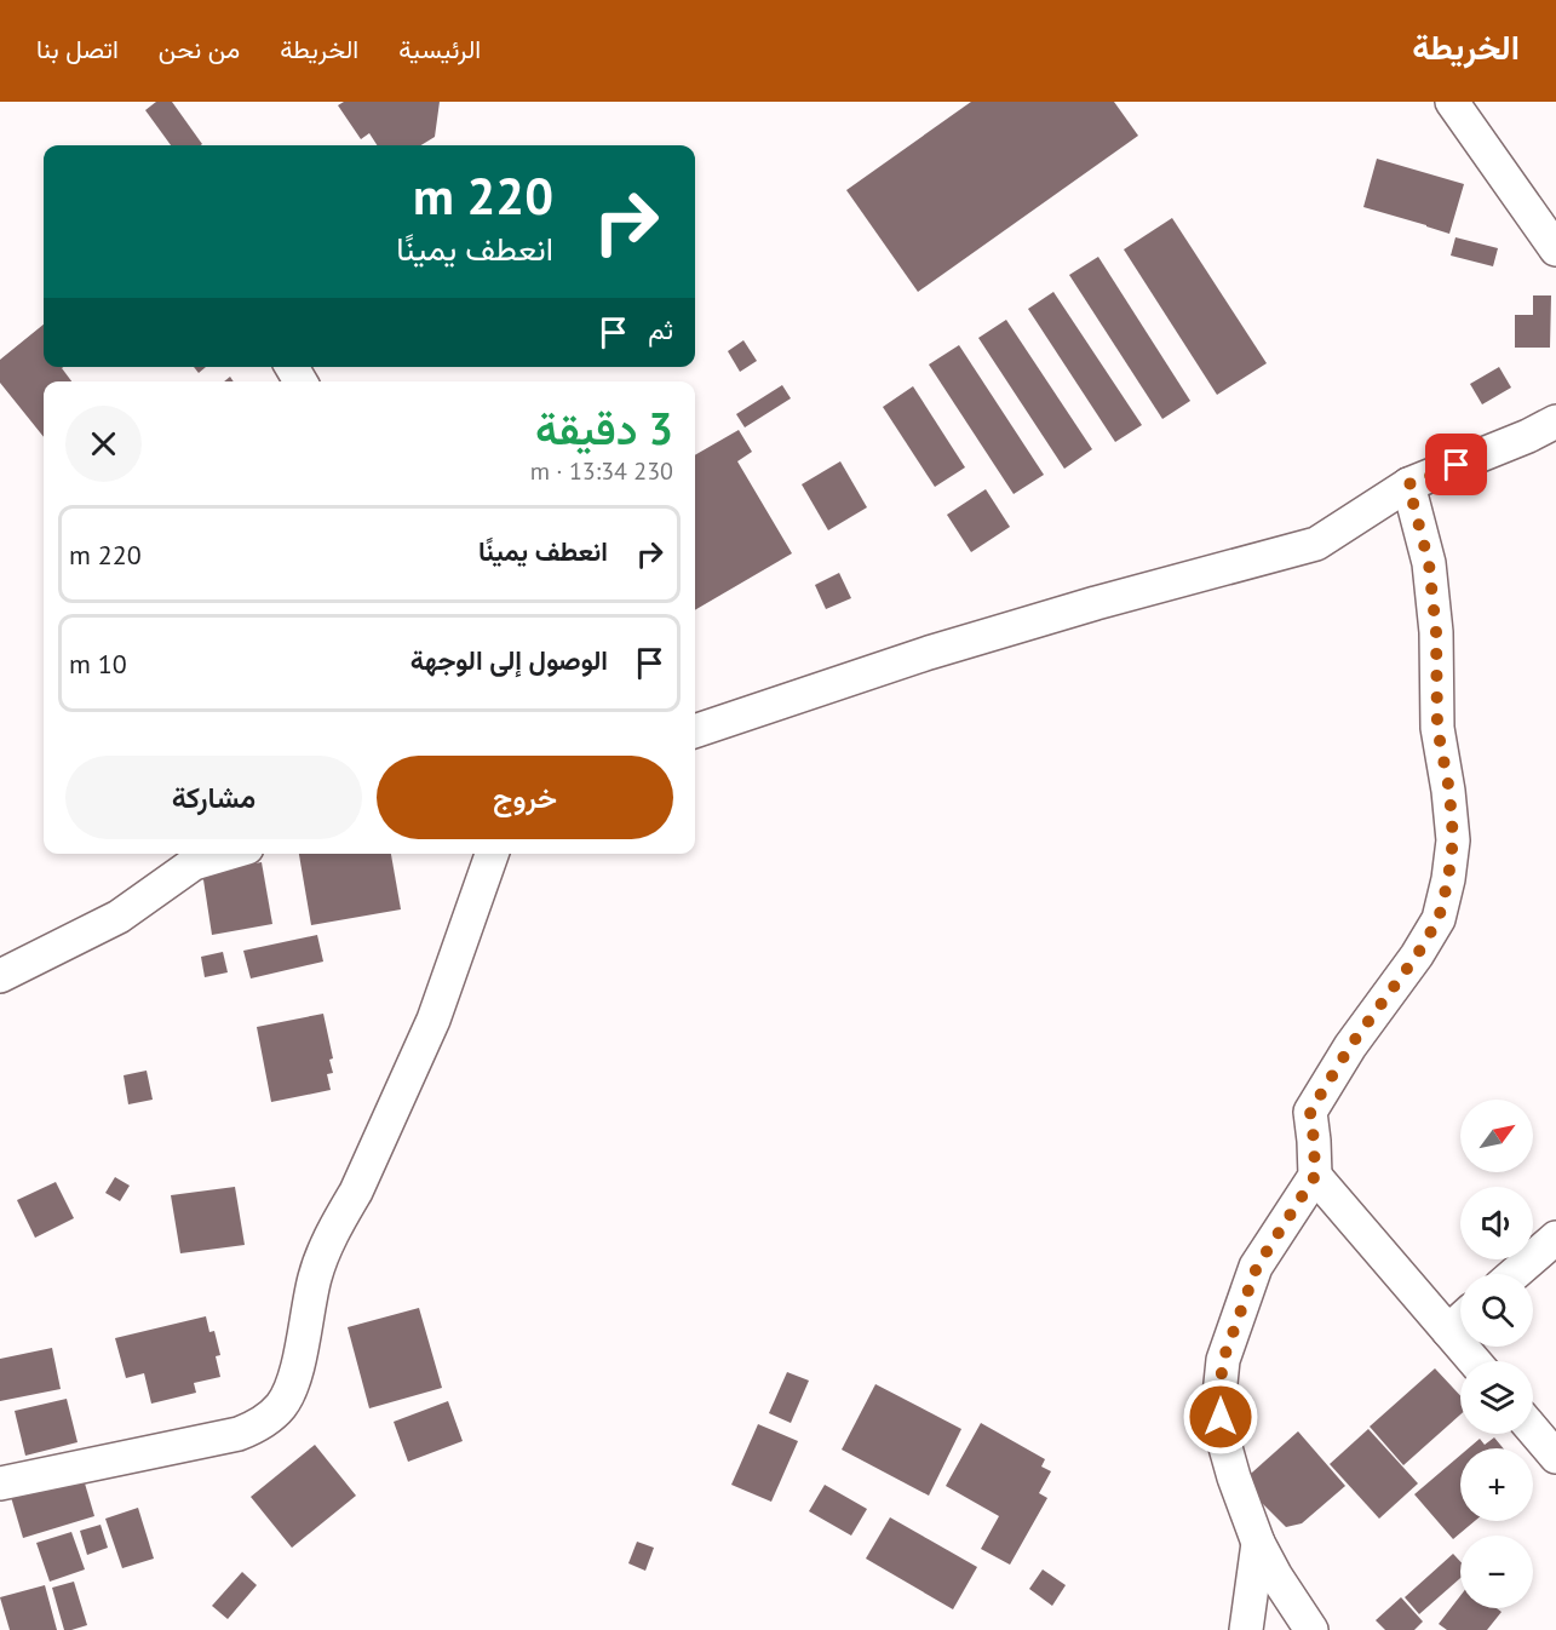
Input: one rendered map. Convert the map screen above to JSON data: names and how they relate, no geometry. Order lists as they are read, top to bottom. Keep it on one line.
{"north":"top right","page":{"header":"الخريطة","nav":["الرئيسية","الخريطة","من نحن","اتصل بنا"],"turn":["220 m","انعطف يمينًا"],"then":"ثم","heading":["3 دقيقة","230 m · 13:34"],"list":[{"name":"انعطف يمينًا","value":"220 m"},{"name":"الوصول إلى الوجهة","value":"10 m"}],"buttons":["خروج","مشاركة"],"map_buttons":["+","−"]}}
